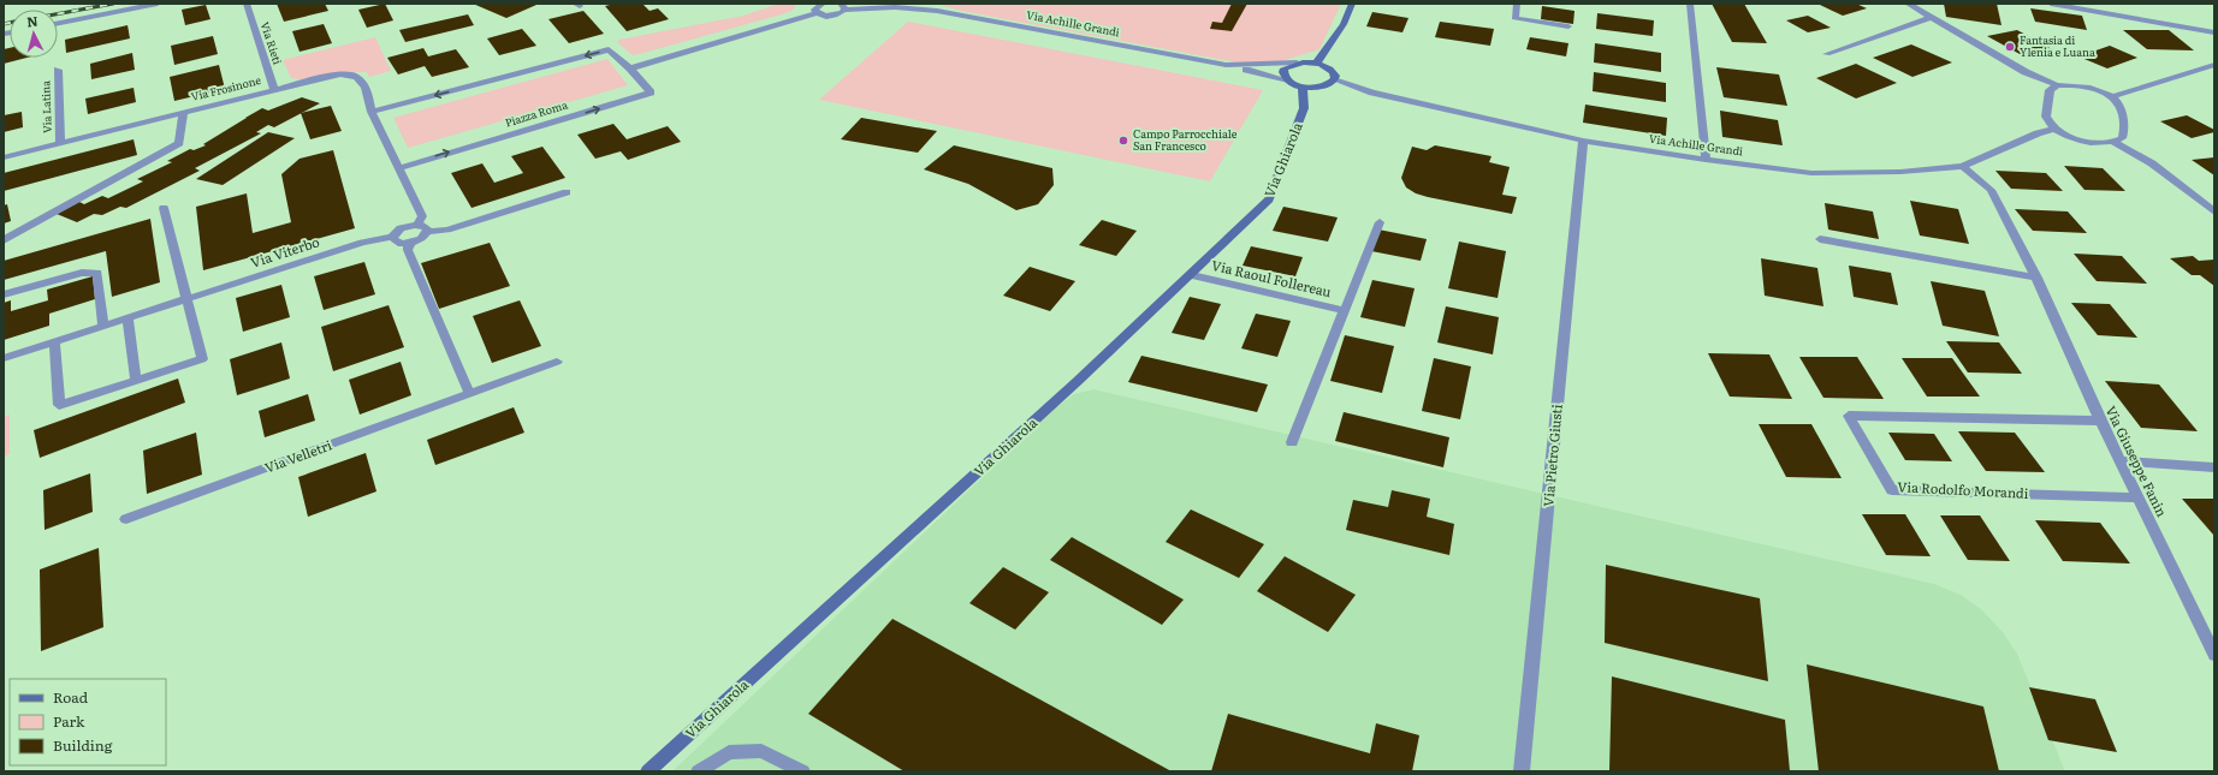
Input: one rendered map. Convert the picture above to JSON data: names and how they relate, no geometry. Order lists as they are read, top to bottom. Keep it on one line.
{"streets":{"street":["Via Achille Grandi","Via Rieti","Via Frosinone","Via Latina","Piazza Roma","Via Ghiarola","Via Viterbo","Via Raoul Follereau","Via Pietro Giusti","Via Velletri","Via Giuseppe Fanin","Via Rodolfo Morandi"]},"crossings":[["Via Achille Grandi","Via Pietro Giusti"],["Via Achille Grandi","Via Giuseppe Fanin"],["Via Rieti","Via Frosinone"],["Via Frosinone","Via Latina"],["Via Frosinone","Piazza Roma"],["Via Ghiarola","Via Raoul Follereau"],["Via Giuseppe Fanin","Via Rodolfo Morandi"]],"places":["Fantasia di Ylenia e Luana","Campo Parrocchiale San Francesco"],"legend":["Road","Park","Building"],"north":"top"}
